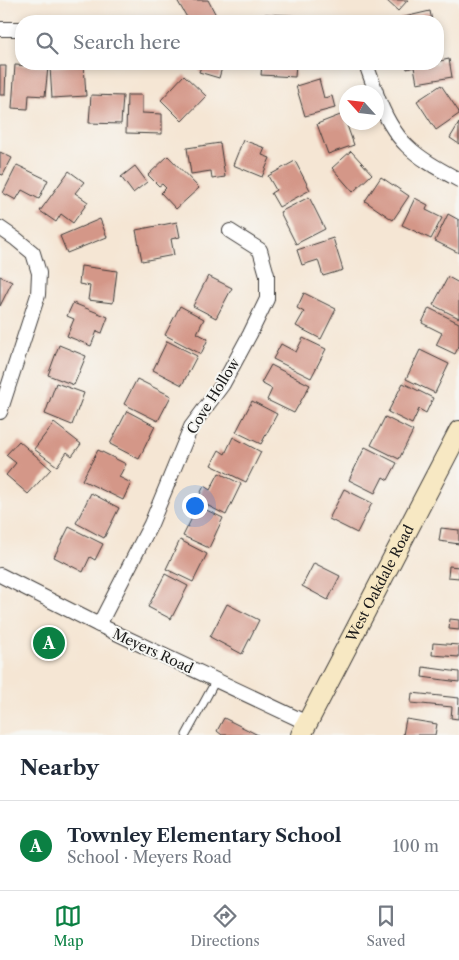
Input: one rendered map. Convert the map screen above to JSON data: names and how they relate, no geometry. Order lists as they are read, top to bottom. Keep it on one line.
{"streets":{"street":["Cove Hollow","West Oakdale Road","Meyers Road"]},"crossings":[["Cove Hollow","Meyers Road"],["West Oakdale Road","Meyers Road"]],"north":"top left","page":{"search":"Search here","pins":"A","heading":"Nearby","list":[{"mark":"A","name":"Townley Elementary School","note":"School · Meyers Road","value":"100 m"}],"nav":["Map","Directions","Saved"]}}
